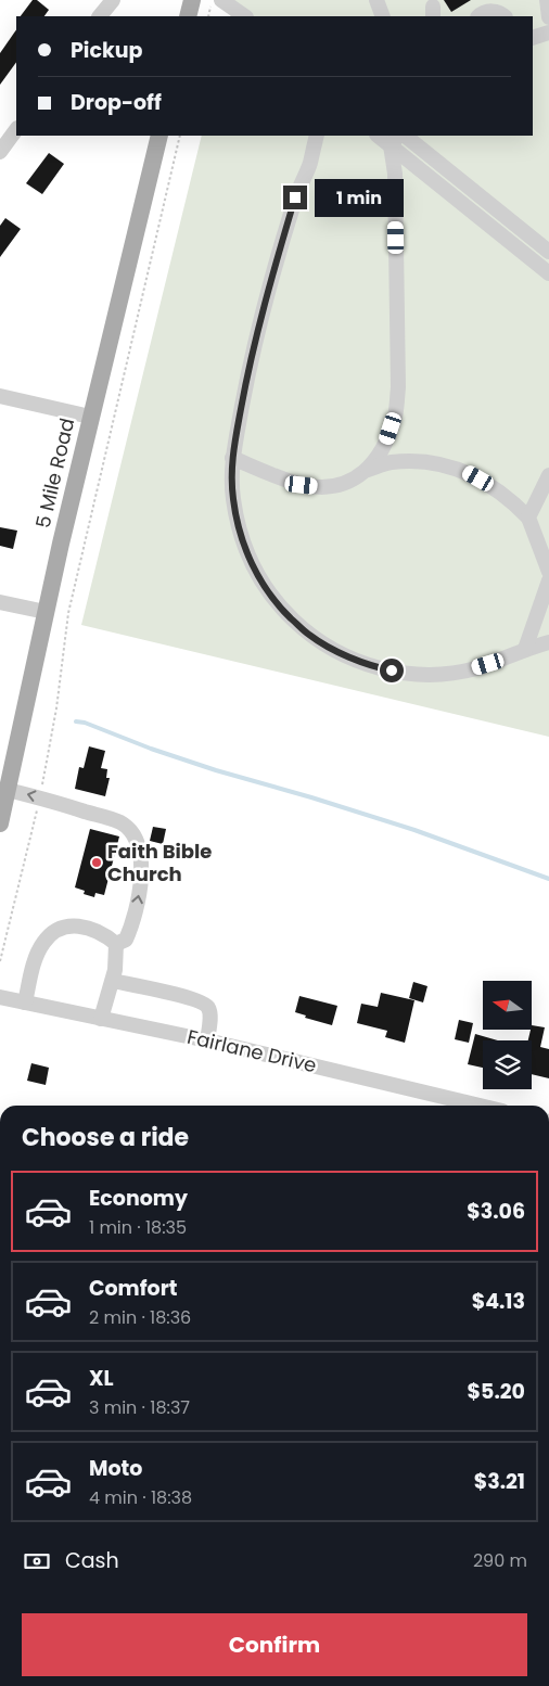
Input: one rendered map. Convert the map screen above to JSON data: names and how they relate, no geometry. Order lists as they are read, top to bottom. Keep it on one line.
{"streets":{"main road":["5 Mile Road"],"street":["Fairlane Drive"]},"places":["Faith Bible Church"],"north":"left","page":{"banner":["Pickup","Drop-off"],"bubble":"1 min","heading":"Choose a ride","list":[{"name":"Economy","note":"1 min · 18:35","value":"$3.06"},{"name":"Comfort","note":"2 min · 18:36","value":"$4.13"},{"name":"XL","note":"3 min · 18:37","value":"$5.20"},{"name":"Moto","note":"4 min · 18:38","value":"$3.21"}],"pay":["Cash","290 m"],"buttons":"Confirm"}}
